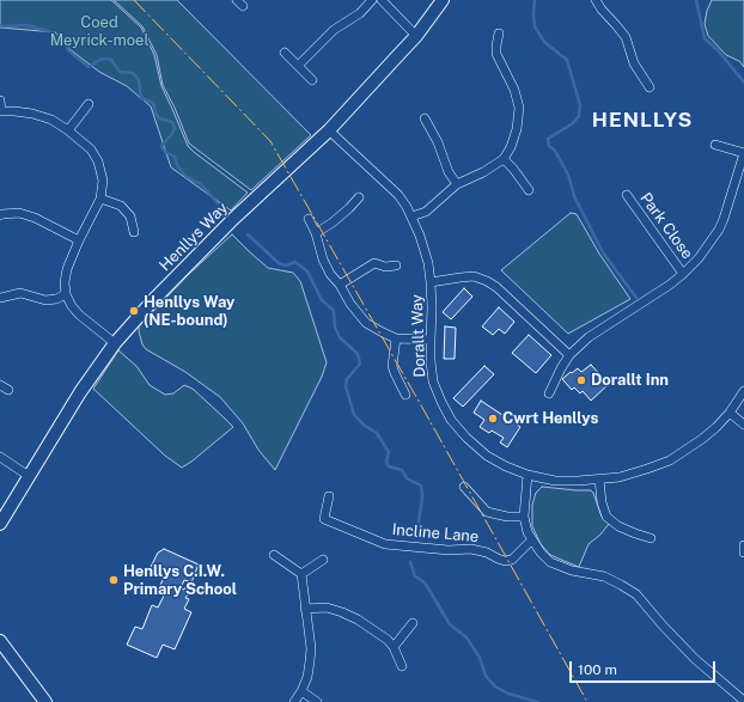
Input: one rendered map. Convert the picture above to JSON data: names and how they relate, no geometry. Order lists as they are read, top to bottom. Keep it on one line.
{"streets":{"street":["Park Close","Henllys Way","Dorallt Way","Incline Lane"]},"crossings":[["Henllys Way","Dorallt Way"]],"districts":["HENLLYS"],"parks":["Coed Meyrick-moel"],"places":["Henllys Way (NE-bound)","Dorallt Inn","Cwrt Henllys","Henllys C.I.W. Primary School"],"scale_bar":"100 m"}
